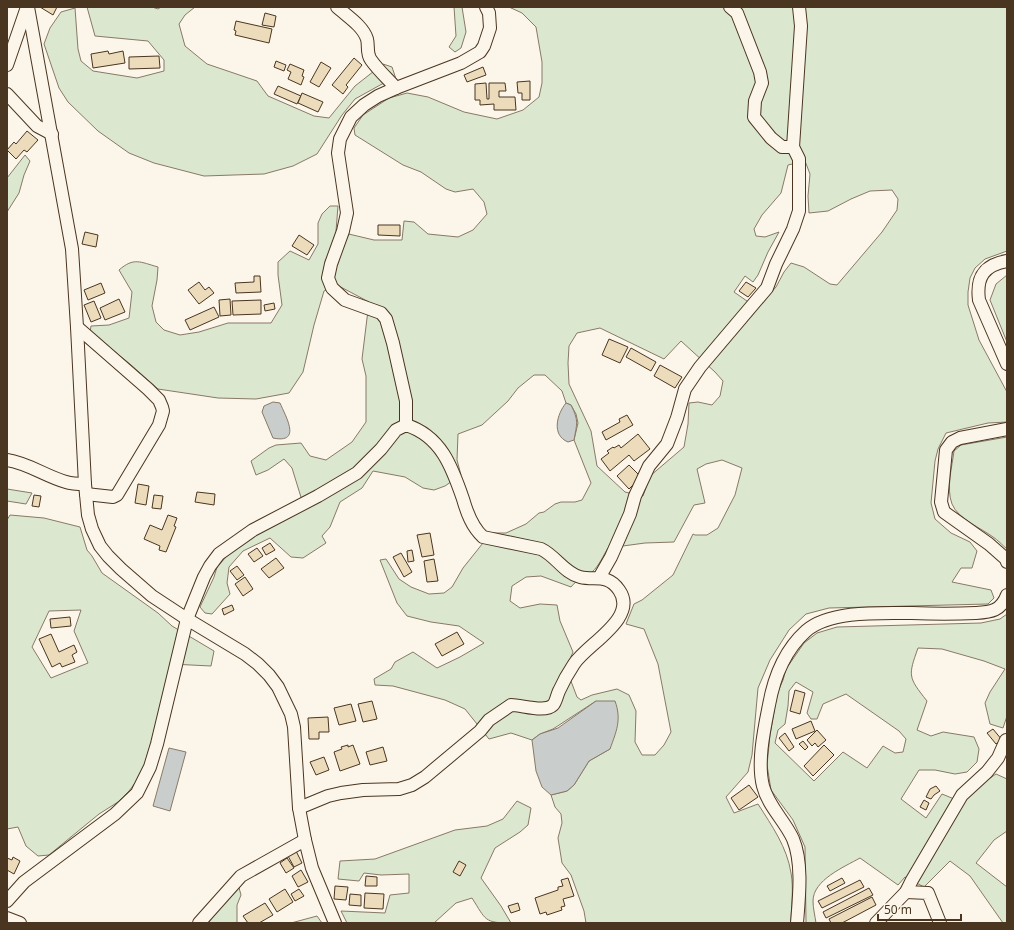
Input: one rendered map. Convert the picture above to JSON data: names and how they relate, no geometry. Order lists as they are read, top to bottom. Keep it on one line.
{"scale_bar":"50 m"}
